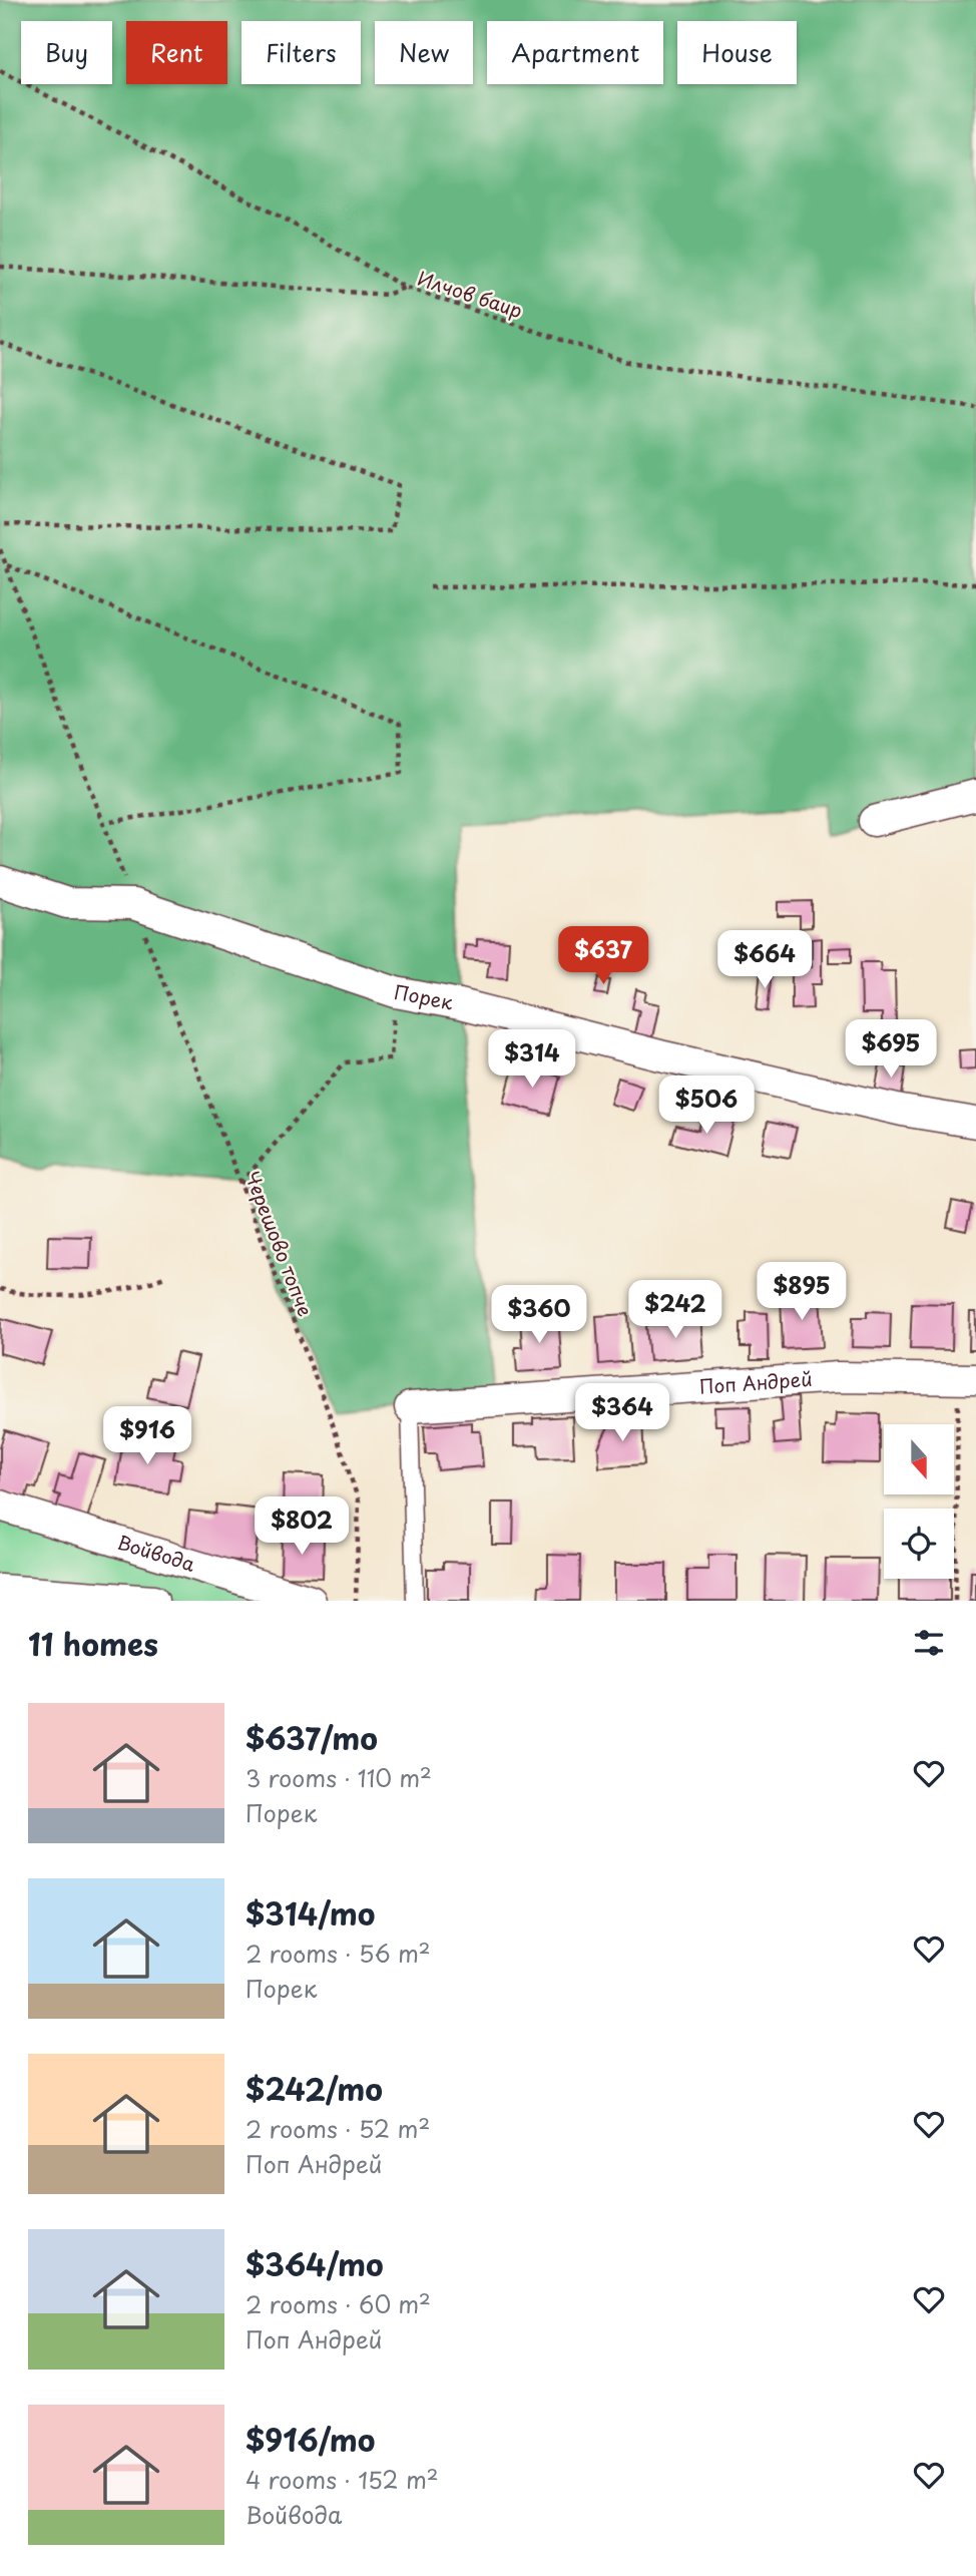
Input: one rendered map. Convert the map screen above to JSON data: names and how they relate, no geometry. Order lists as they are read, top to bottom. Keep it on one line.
{"streets":{"street":["Порек","Поп Андрей","Войвода"],"path":["Илчов баир","Черешово топче"]},"crossings":[["Порек","Черешово топче"]],"north":"bottom","page":{"chip":["Buy","Rent","Filters","New","Apartment","House"],"price":["$637","$664","$695","$314","$506","$895","$242","$360","$364","$916","$802"],"heading":"11 homes","list":[{"name":"$637/mo","note":"3 rooms · 110 m² · Порек"},{"name":"$314/mo","note":"2 rooms · 56 m² · Порек"},{"name":"$242/mo","note":"2 rooms · 52 m² · Поп Андрей"},{"name":"$364/mo","note":"2 rooms · 60 m² · Поп Андрей"},{"name":"$916/mo","note":"4 rooms · 152 m² · Войвода"}]}}
